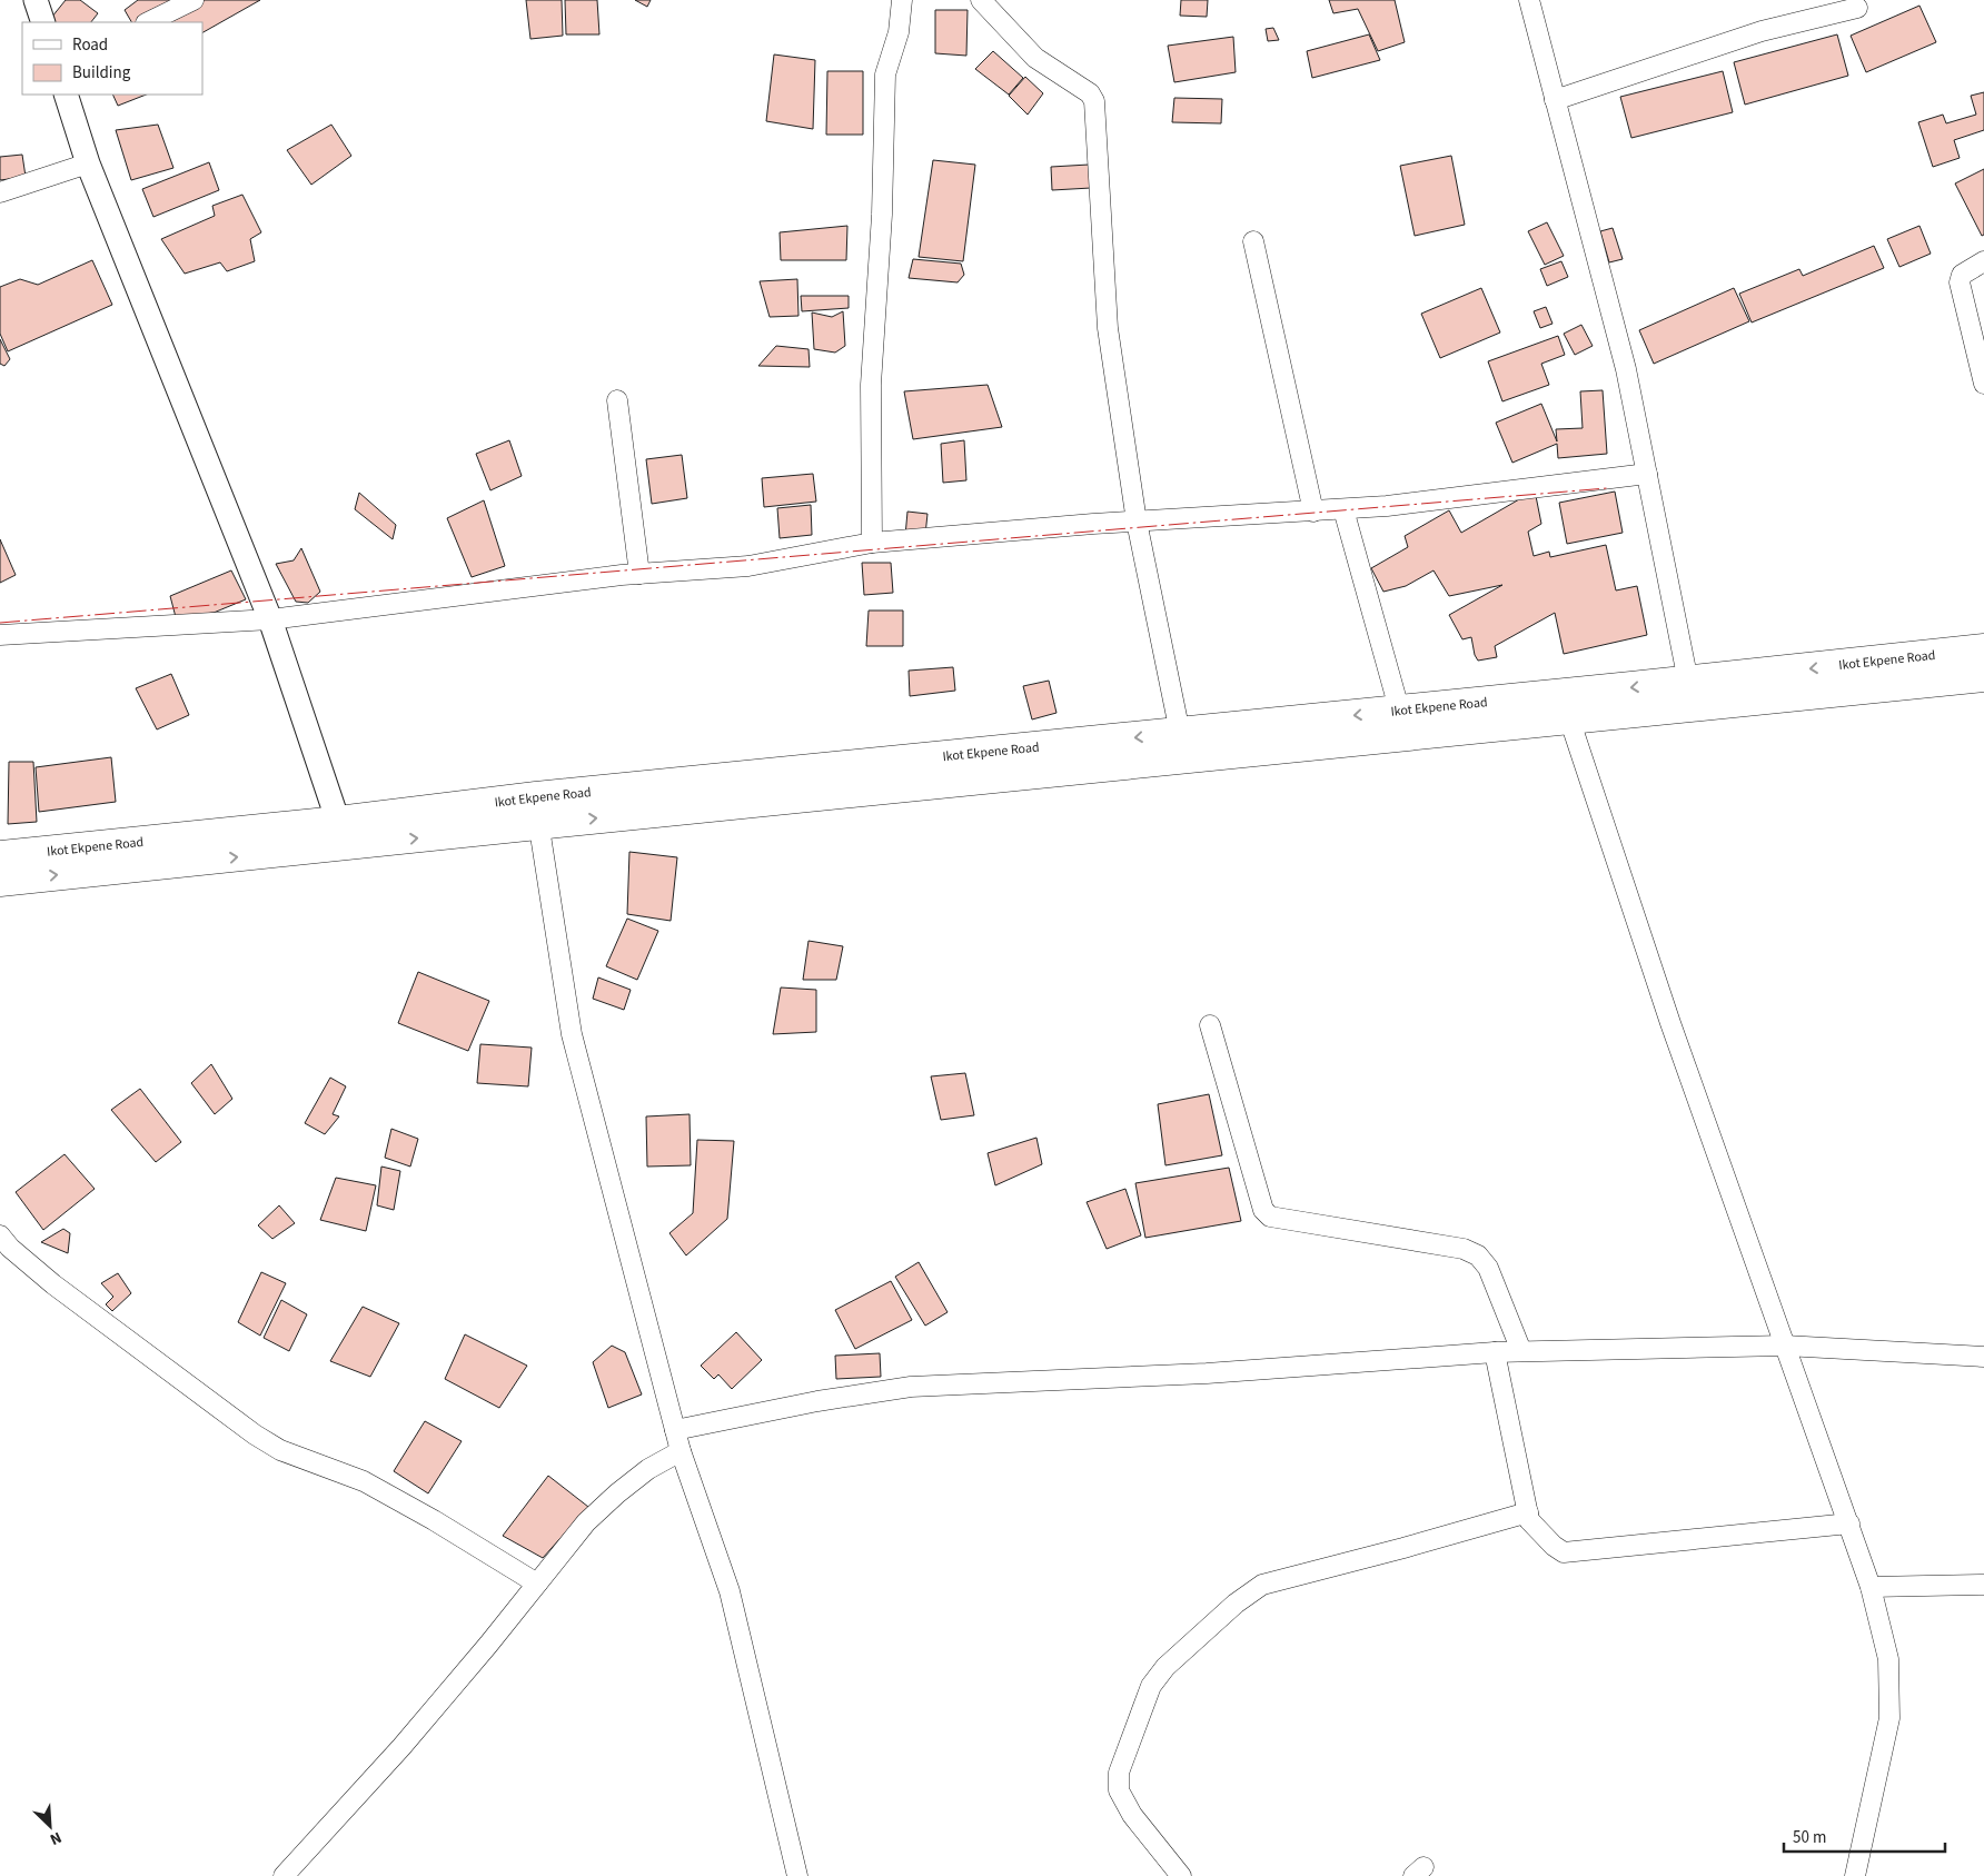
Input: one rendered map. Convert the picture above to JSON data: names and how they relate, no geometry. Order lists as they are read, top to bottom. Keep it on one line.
{"streets":{"highway":["Ikot Ekpene Road"]},"legend":["Road","Building"],"scale_bar":"50 m","north":"bottom right"}
